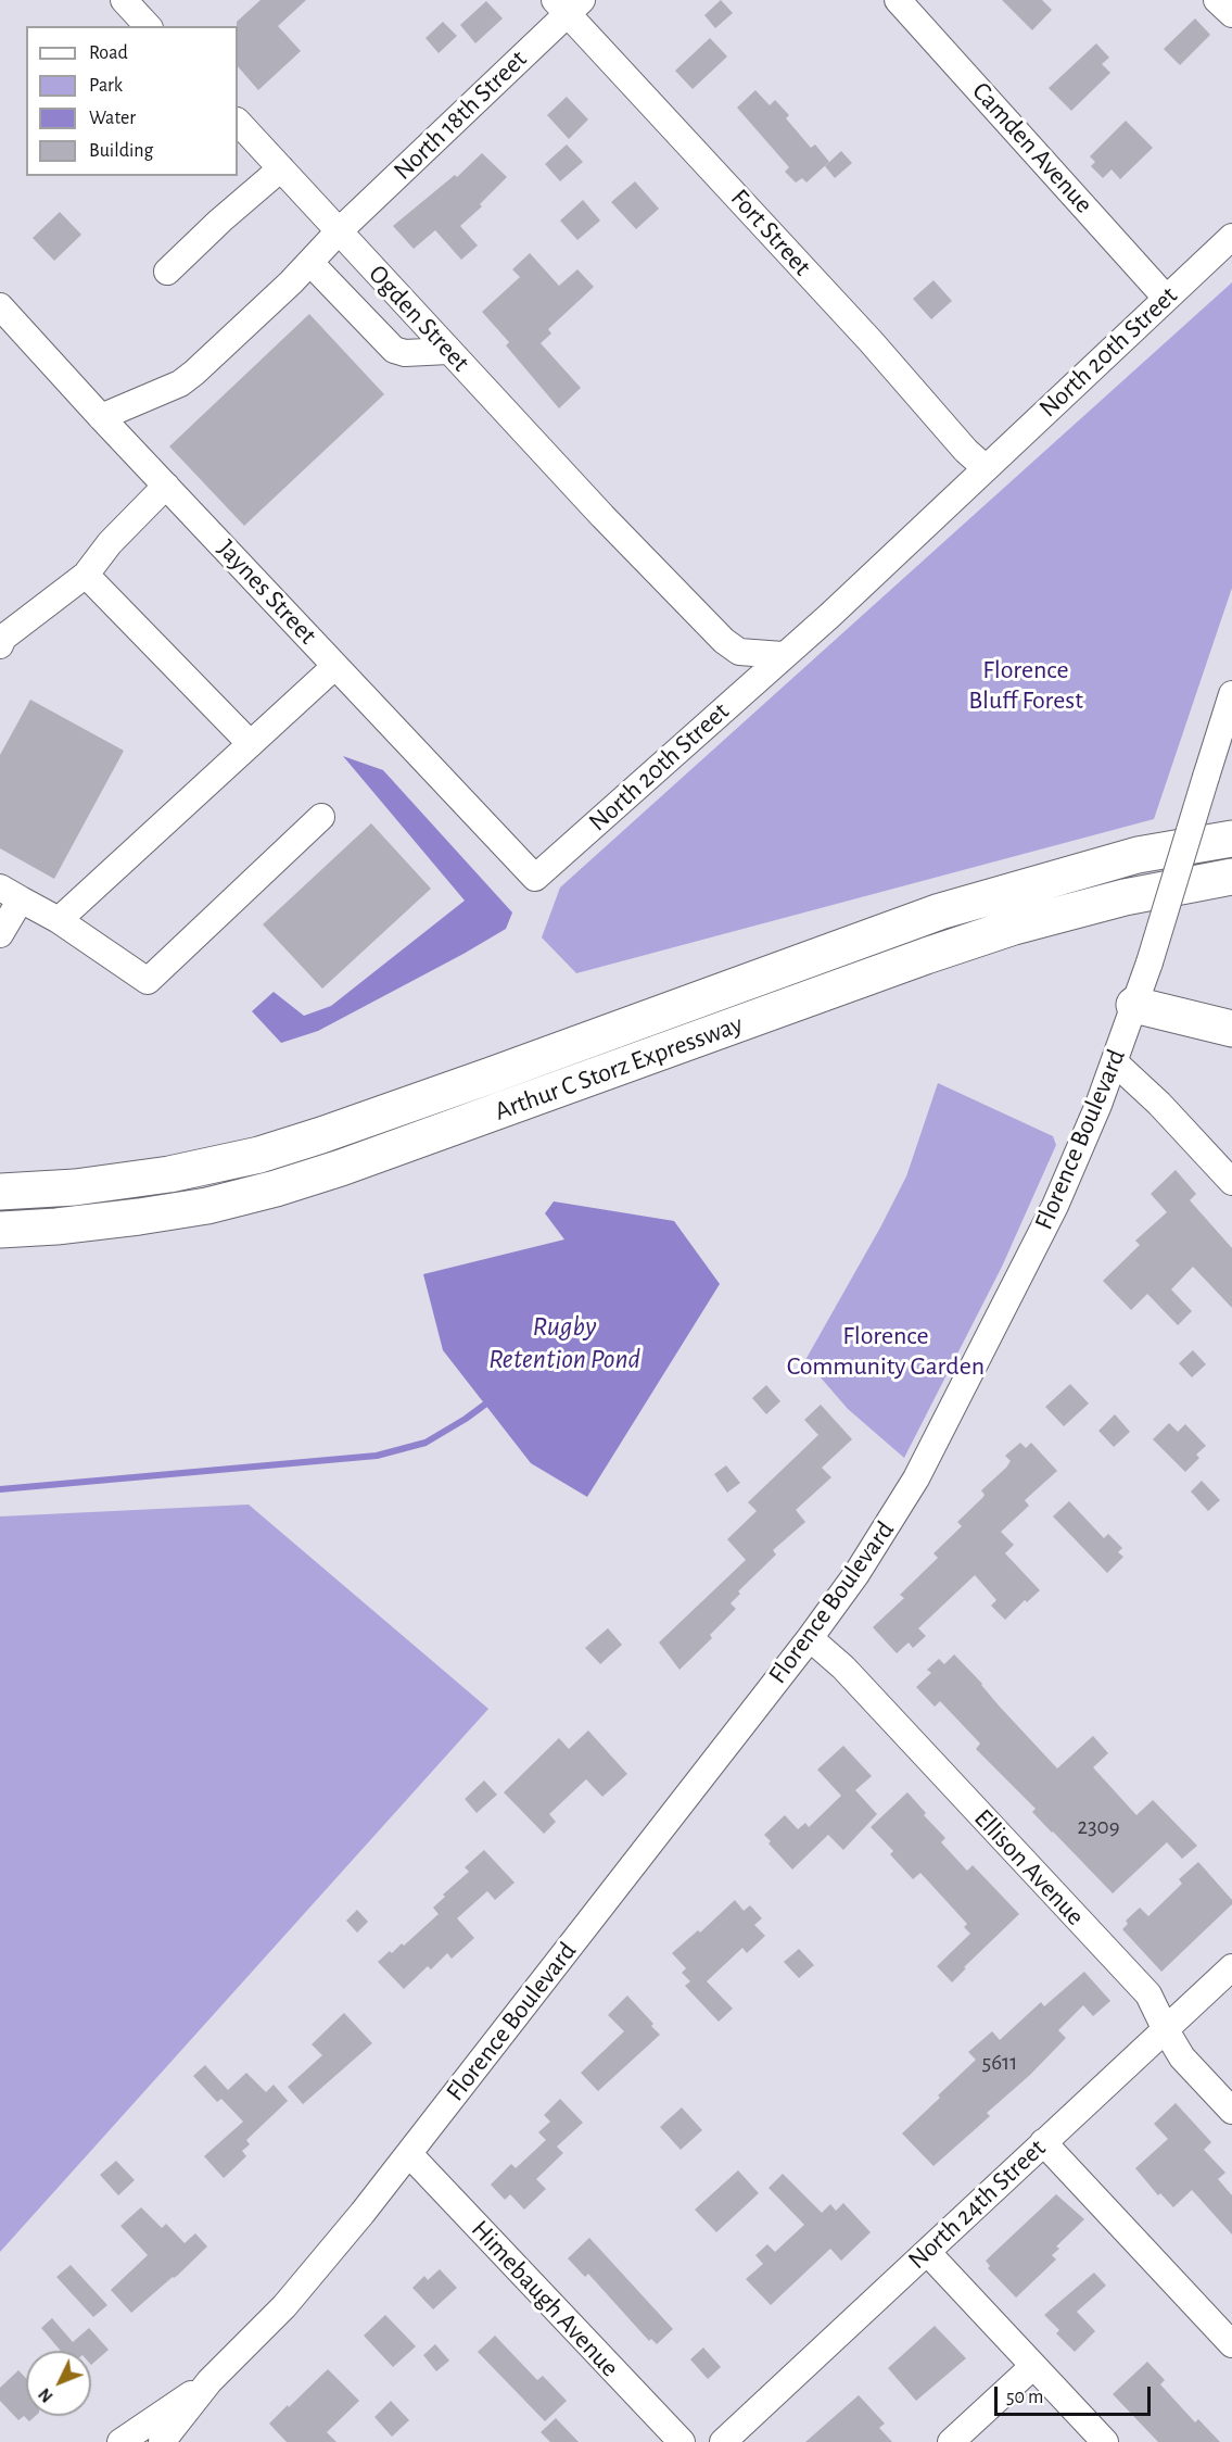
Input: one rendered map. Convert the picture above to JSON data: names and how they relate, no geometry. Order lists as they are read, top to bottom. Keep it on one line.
{"streets":{"highway":["Arthur C Storz Expressway"],"street":["North 18th Street","Camden Avenue","Fort Street","Ogden Street","North 20th Street","Jaynes Street","Florence Boulevard","Ellison Avenue","North 24th Street","Himebaugh Avenue"]},"crossings":[["North 18th Street","Fort Street"],["North 18th Street","Ogden Street"],["North 18th Street","Jaynes Street"],["Camden Avenue","North 20th Street"],["Fort Street","North 20th Street"],["Ogden Street","North 20th Street"],["North 20th Street","Jaynes Street"],["Florence Boulevard","Ellison Avenue"],["Florence Boulevard","Himebaugh Avenue"],["Ellison Avenue","North 24th Street"]],"water":["Rugby Retention Pond"],"parks":["Florence Bluff Forest","Florence Community Garden"],"house_numbers":["2309","5611"],"legend":["Road","Park","Water","Building"],"scale_bar":"50 m","north":"bottom left"}
